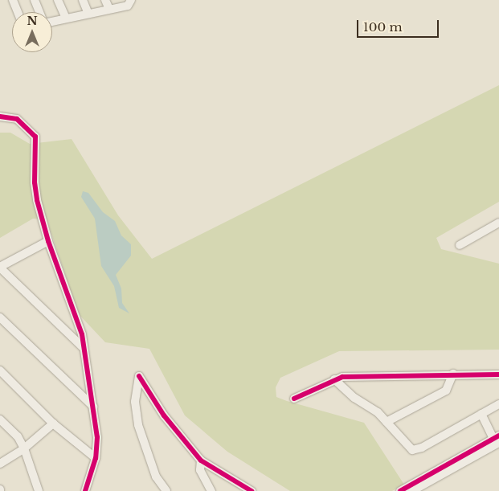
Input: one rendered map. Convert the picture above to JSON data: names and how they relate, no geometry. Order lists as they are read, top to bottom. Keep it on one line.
{"scale_bar":"100 m","north":"top"}
